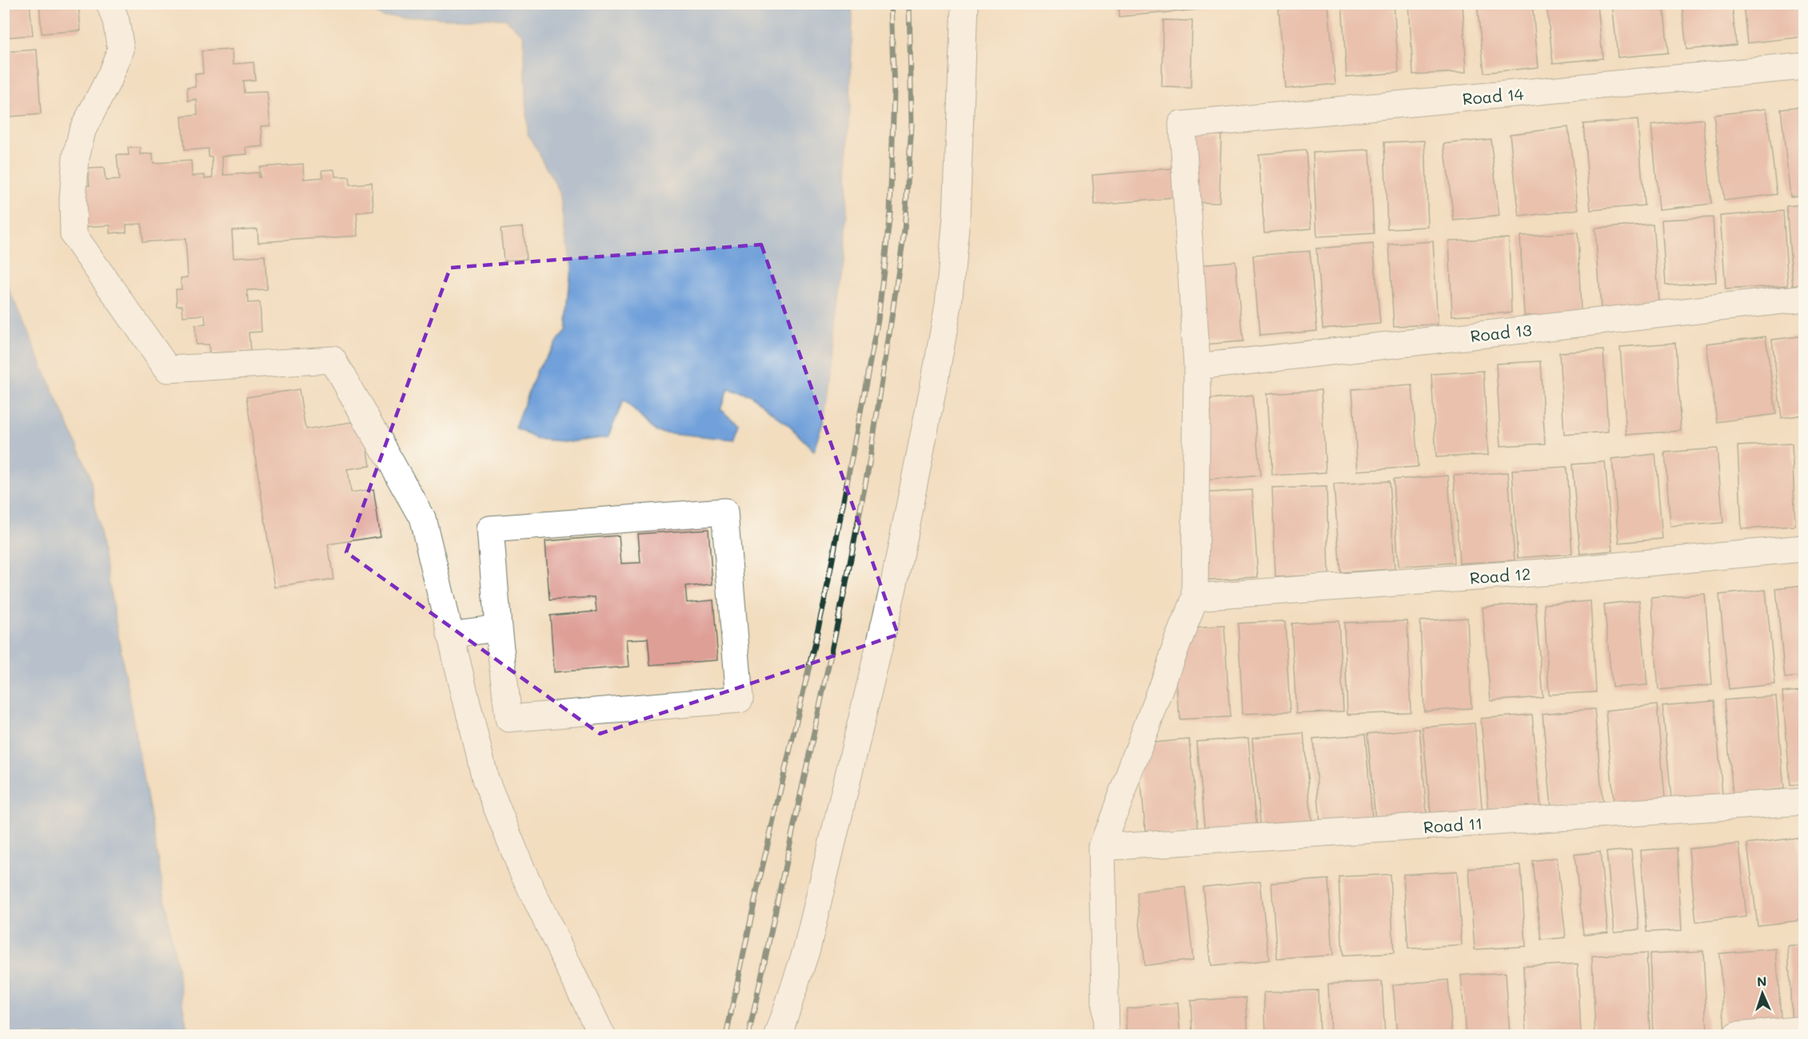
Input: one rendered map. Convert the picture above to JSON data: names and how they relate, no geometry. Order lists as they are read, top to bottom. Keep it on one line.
{"streets":{"street":["Road 14","Road 13","Road 12","Road 11"]},"crossings":[["Road 14","Road 13"]],"north":"top"}
